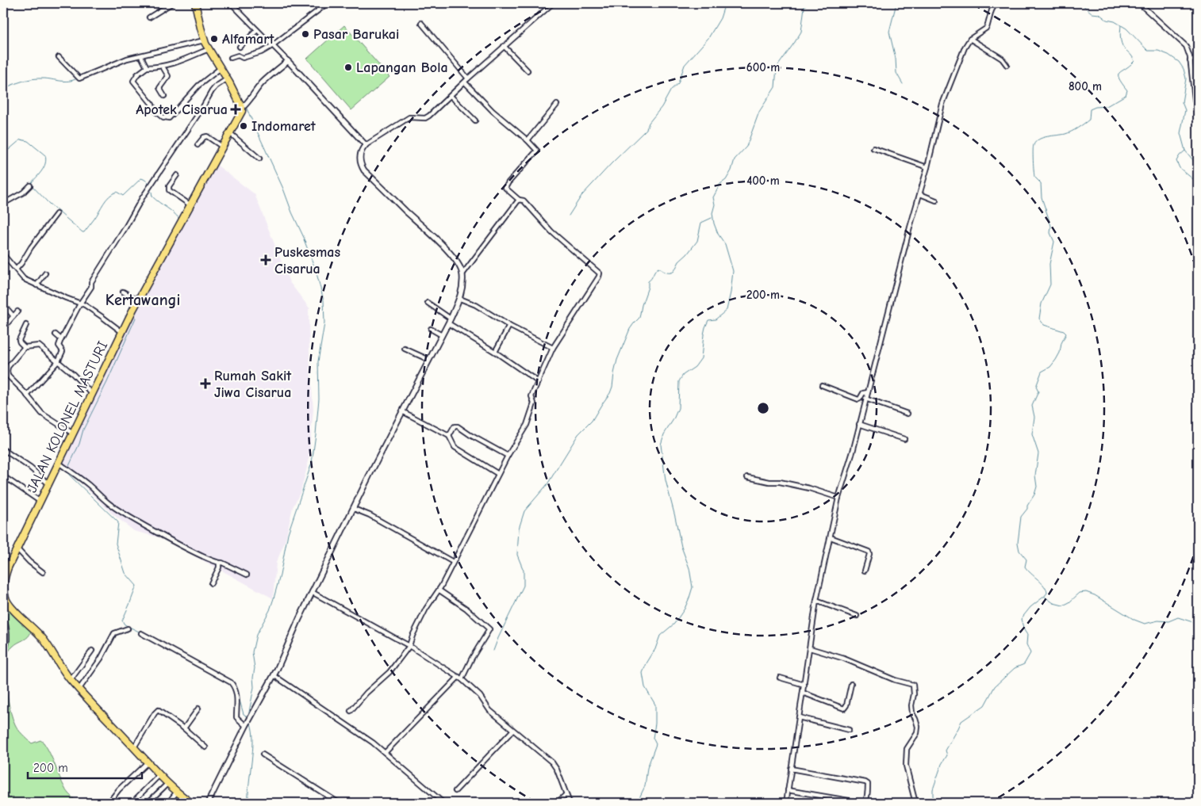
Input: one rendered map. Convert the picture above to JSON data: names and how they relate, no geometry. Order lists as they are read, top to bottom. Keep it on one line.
{"streets":{"main road":["JALAN KOLONEL MASTURI"]},"districts":["Kertawangi"],"places":{"other":["Pasar Barukai","Alfamart","Lapangan Bola","Indomaret"],"health":["Apotek Cisarua","Puskesmas Cisarua","Rumah Sakit Jiwa Cisarua"]},"scale_bar":"200 m","rings":["600 m","800 m","400 m","200 m"]}
